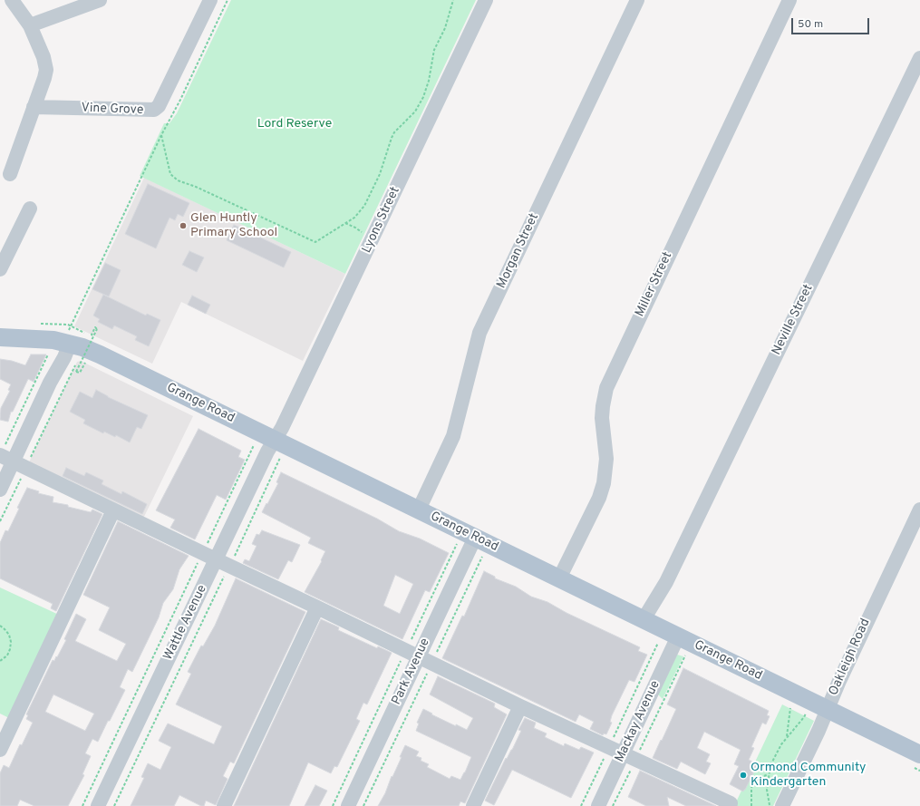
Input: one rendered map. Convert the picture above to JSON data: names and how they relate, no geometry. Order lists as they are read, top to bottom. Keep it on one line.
{"streets":{"main road":["Grange Road"],"street":["Vine Grove","Lyons Street","Morgan Street","Miller Street","Neville Street","Wattle Avenue","Oakleigh Road","Park Avenue","Mackay Avenue"]},"crossings":[["Lyons Street","Grange Road"],["Lyons Street","Wattle Avenue"],["Morgan Street","Grange Road"],["Miller Street","Grange Road"],["Neville Street","Grange Road"],["Grange Road","Wattle Avenue"],["Grange Road","Oakleigh Road"],["Grange Road","Park Avenue"],["Grange Road","Mackay Avenue"]],"parks":["Lord Reserve"],"places":["Glen Huntly Primary School","Ormond Community Kindergarten"],"scale_bar":"50 m"}
